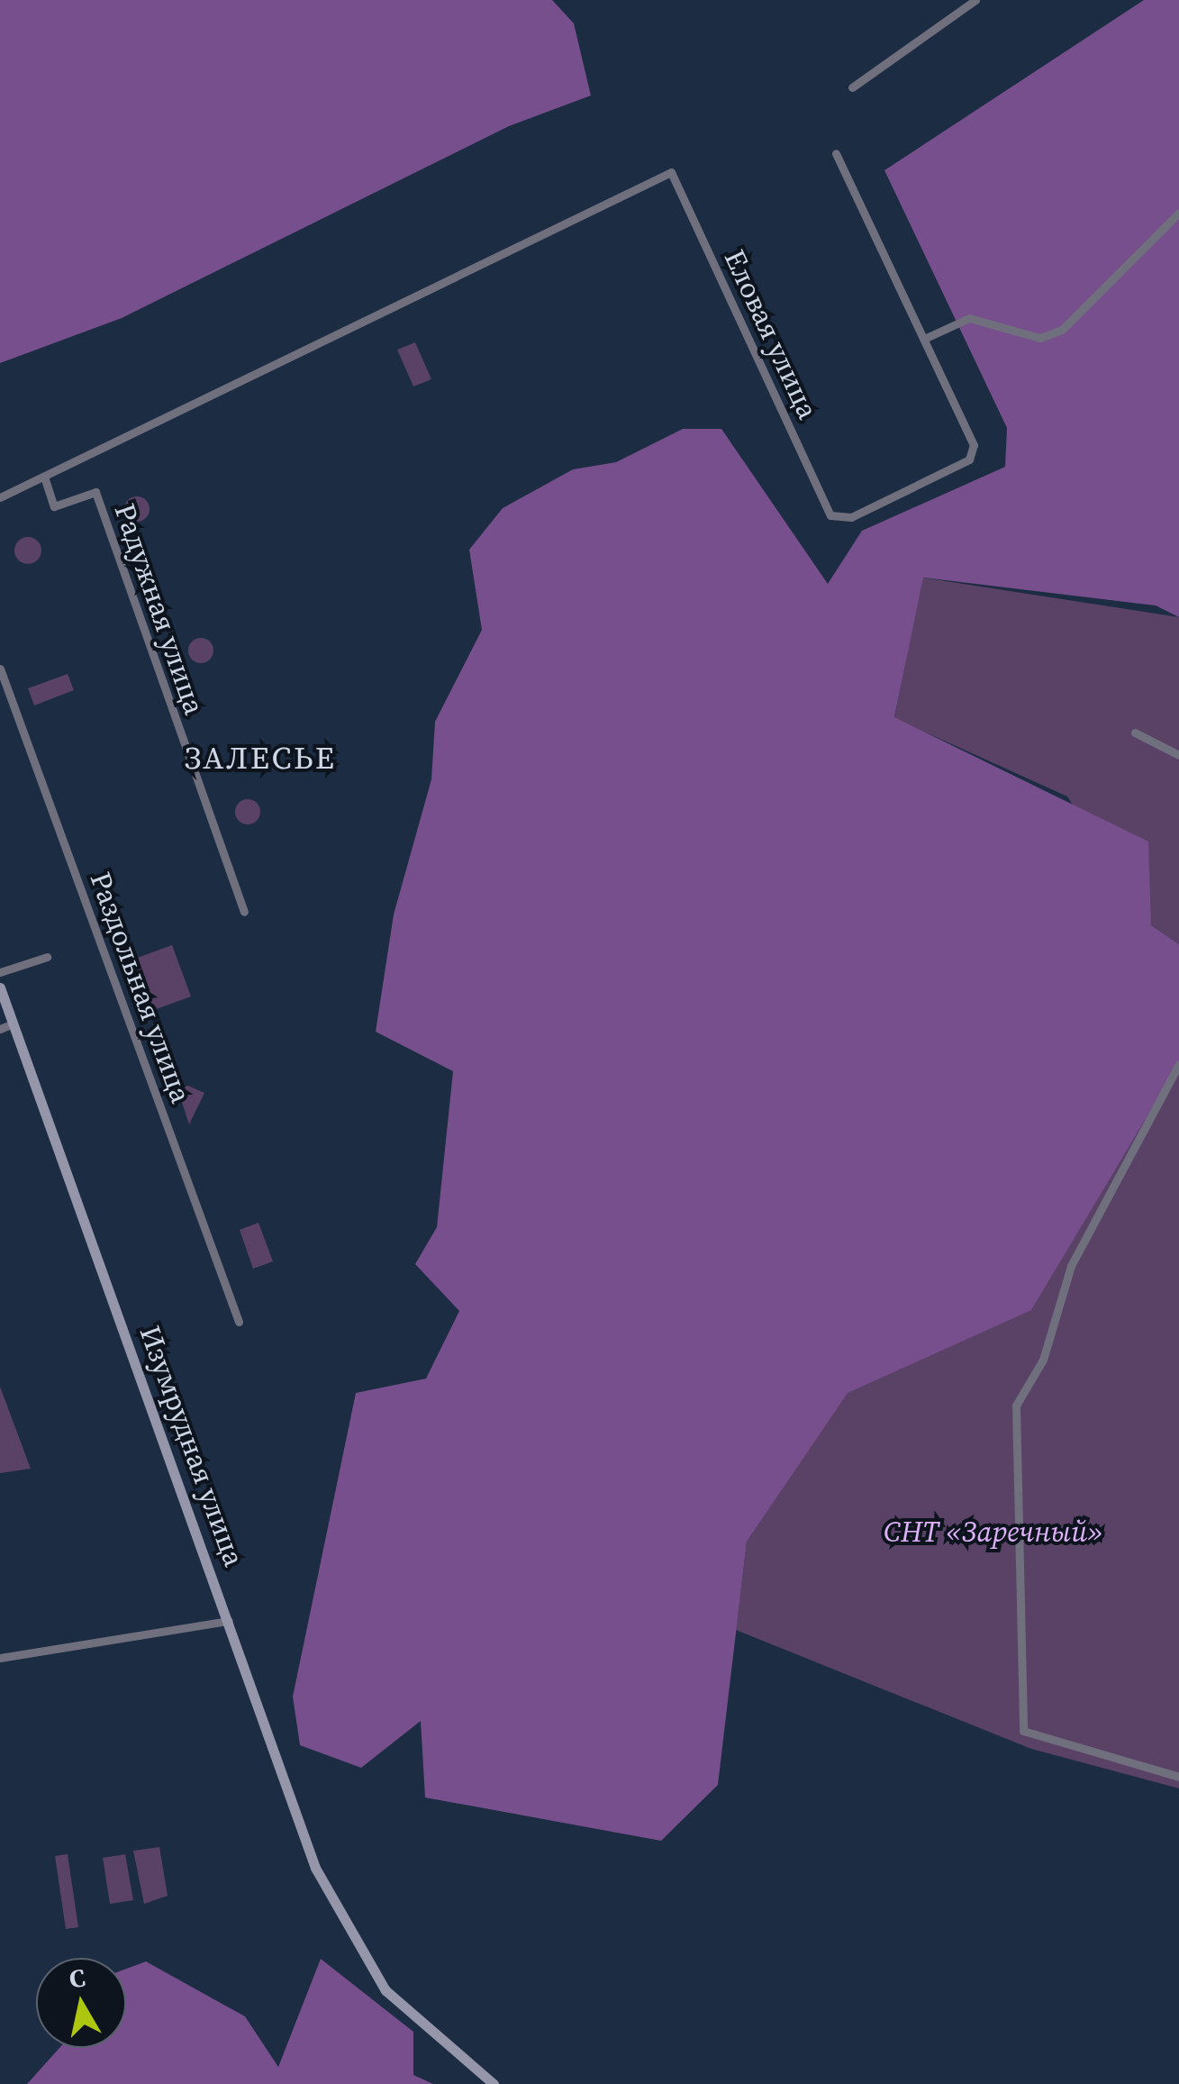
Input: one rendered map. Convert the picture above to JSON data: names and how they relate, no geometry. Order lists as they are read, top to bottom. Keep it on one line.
{"streets":{"street":["Еловая улица","Радужная улица","Раздольная улица","Изумрудная улица"]},"crossings":[["Еловая улица","Радужная улица"]],"districts":["ЗАЛЕСЬЕ"],"parks":["СНТ «Заречный»"],"north":"top"}
